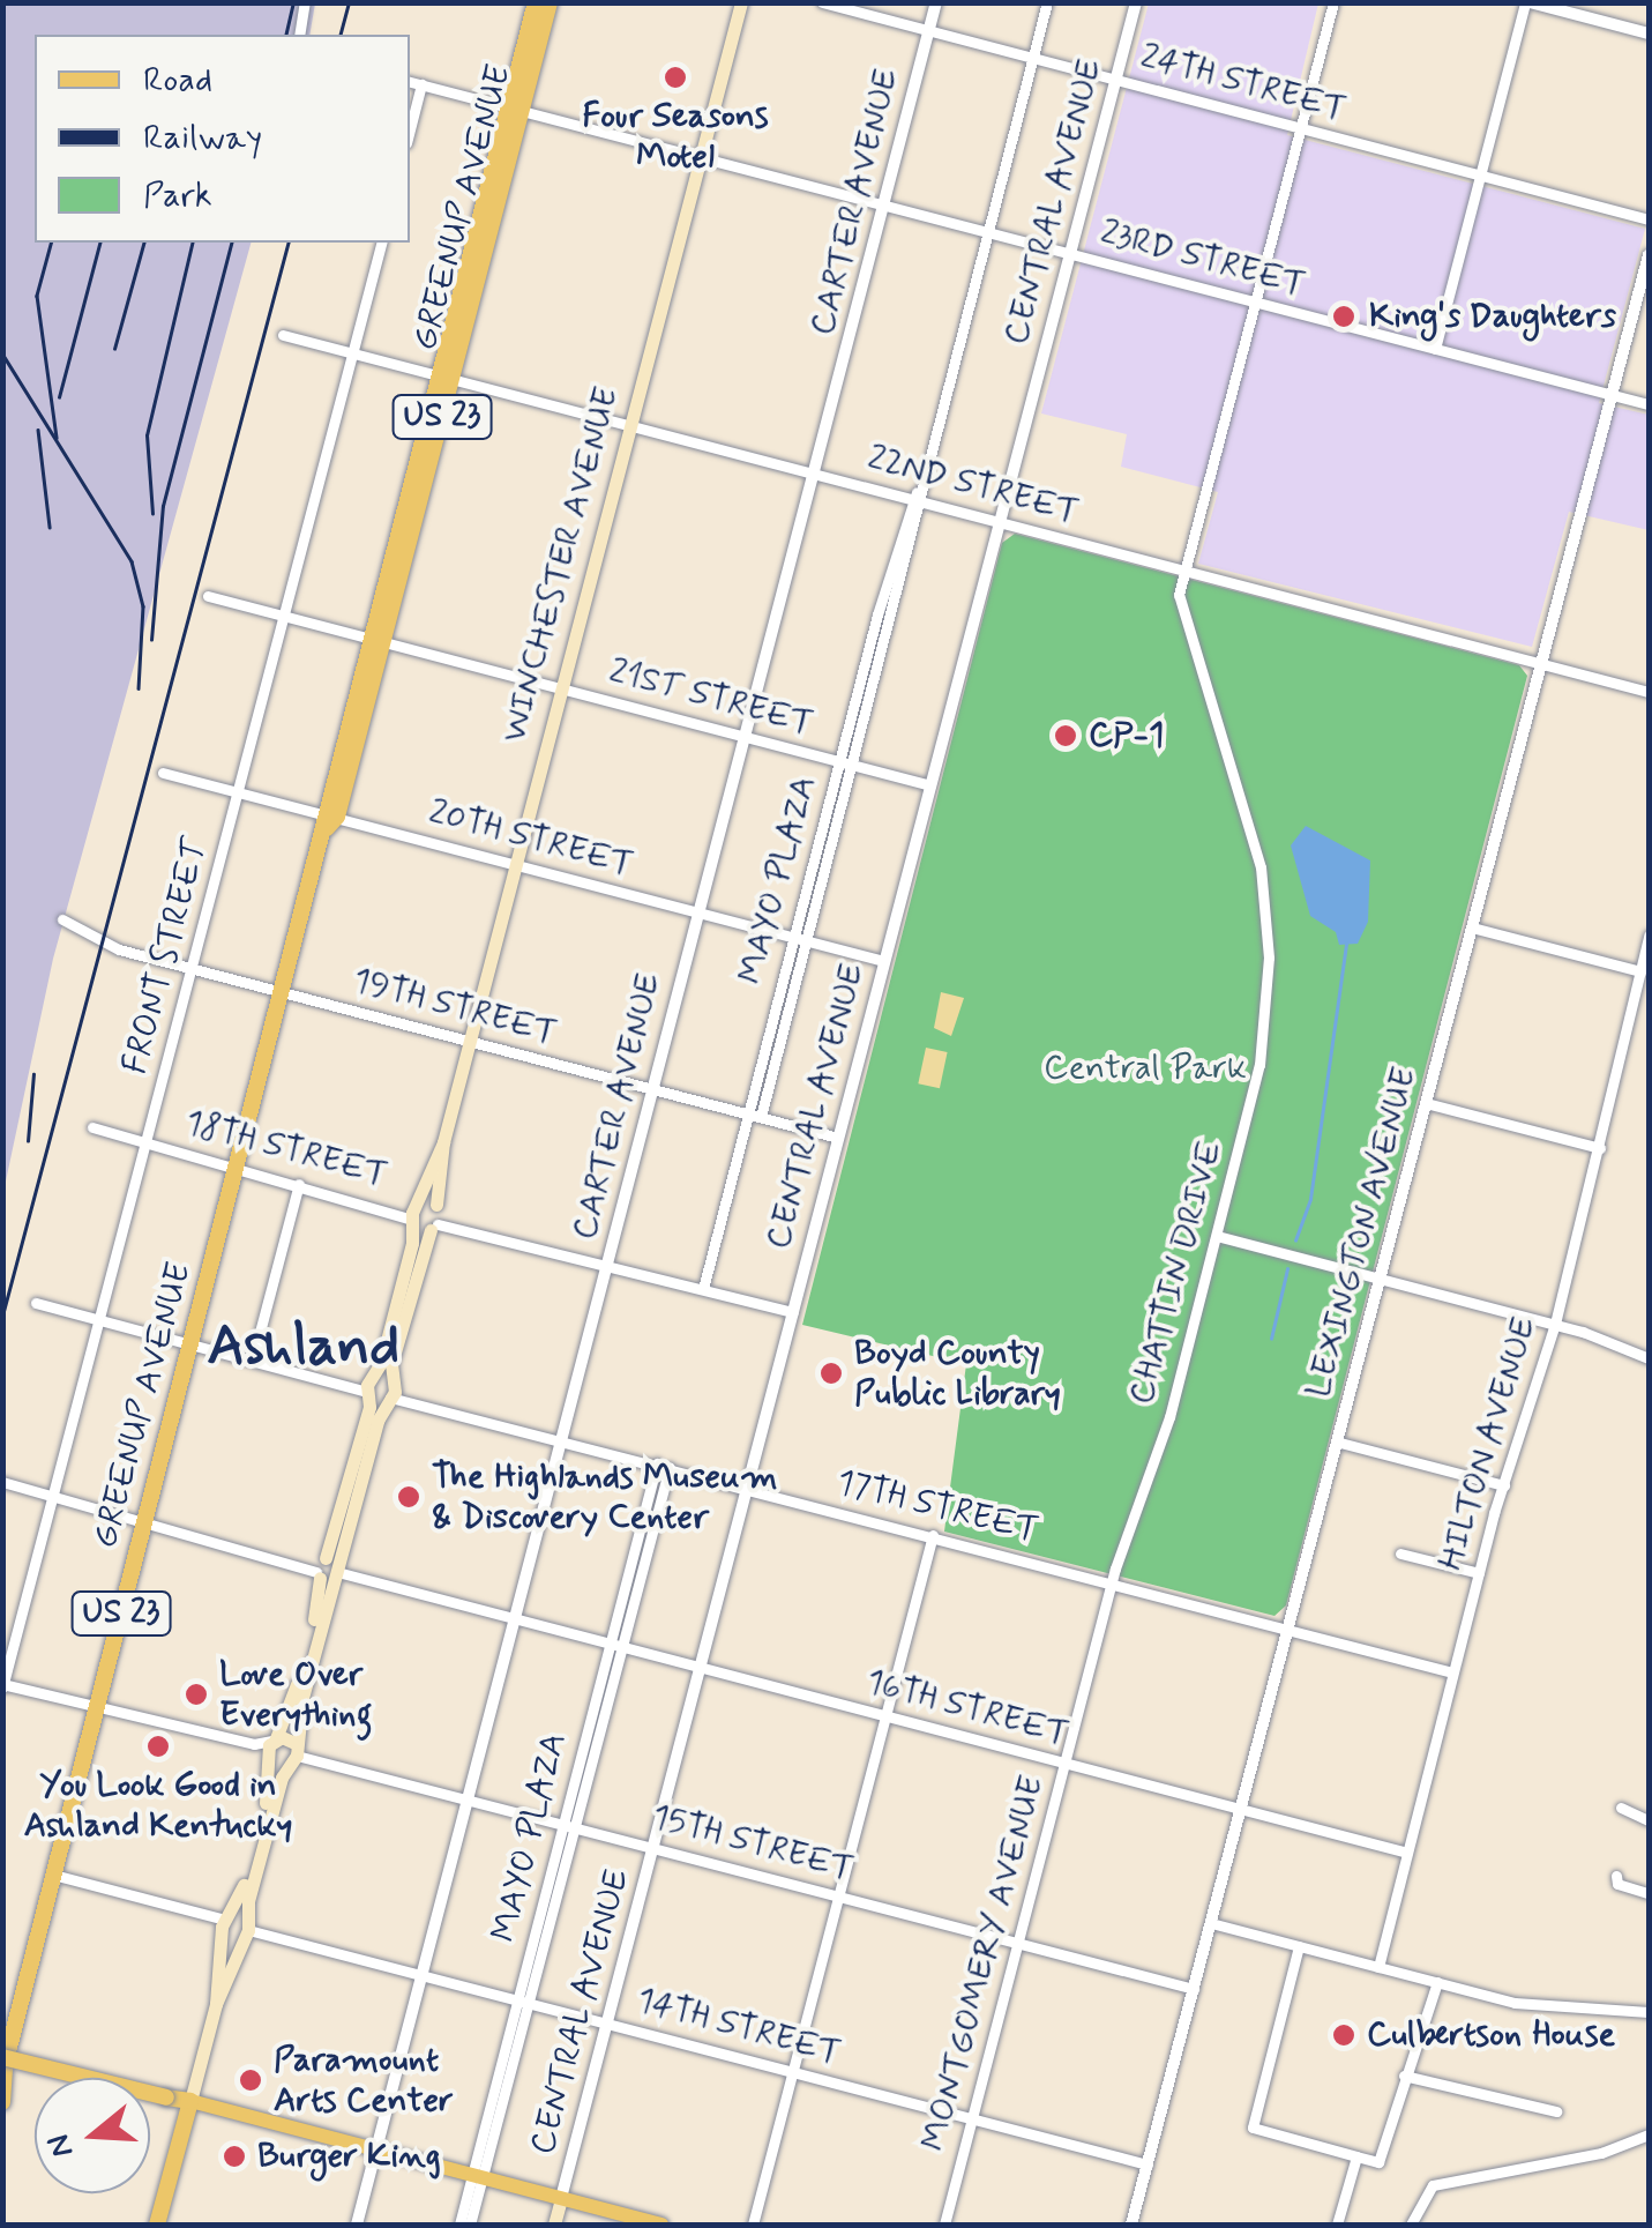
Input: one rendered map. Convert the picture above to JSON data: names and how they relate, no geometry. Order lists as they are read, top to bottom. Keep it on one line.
{"streets":{"highway":["GREENUP AVENUE","US 23","WINCHESTER AVENUE"],"main road":["CENTRAL AVENUE"],"street":["24TH STREET","CARTER AVENUE","23RD STREET","22ND STREET","21ST STREET","20TH STREET","MAYO PLAZA","FRONT STREET","19TH STREET","18TH STREET","LEXINGTON AVENUE","CHATTIN DRIVE","HILTON AVENUE","17TH STREET","16TH STREET","15TH STREET","MONTGOMERY AVENUE","14TH STREET"]},"crossings":[["24TH STREET","CARTER AVENUE"],["24TH STREET","CENTRAL AVENUE"],["24TH STREET","MAYO PLAZA"],["24TH STREET","CHATTIN DRIVE"],["CARTER AVENUE","23RD STREET"],["CARTER AVENUE","22ND STREET"],["CARTER AVENUE","21ST STREET"],["CARTER AVENUE","20TH STREET"],["CARTER AVENUE","19TH STREET"],["CARTER AVENUE","18TH STREET"],["CARTER AVENUE","17TH STREET"],["CARTER AVENUE","16TH STREET"],["CARTER AVENUE","15TH STREET"],["CARTER AVENUE","14TH STREET"],["CENTRAL AVENUE","23RD STREET"],["CENTRAL AVENUE","22ND STREET"],["CENTRAL AVENUE","21ST STREET"],["CENTRAL AVENUE","20TH STREET"],["CENTRAL AVENUE","19TH STREET"],["CENTRAL AVENUE","18TH STREET"],["CENTRAL AVENUE","17TH STREET"],["CENTRAL AVENUE","16TH STREET"],["CENTRAL AVENUE","15TH STREET"],["CENTRAL AVENUE","14TH STREET"],["GREENUP AVENUE","23RD STREET"],["GREENUP AVENUE","22ND STREET"],["GREENUP AVENUE","21ST STREET"],["GREENUP AVENUE","20TH STREET"],["GREENUP AVENUE","19TH STREET"],["GREENUP AVENUE","18TH STREET"],["GREENUP AVENUE","17TH STREET"],["23RD STREET","WINCHESTER AVENUE"],["23RD STREET","MAYO PLAZA"],["23RD STREET","LEXINGTON AVENUE"],["23RD STREET","CHATTIN DRIVE"],["22ND STREET","WINCHESTER AVENUE"],["22ND STREET","MAYO PLAZA"],["22ND STREET","FRONT STREET"],["22ND STREET","LEXINGTON AVENUE"],["22ND STREET","CHATTIN DRIVE"],["WINCHESTER AVENUE","21ST STREET"],["WINCHESTER AVENUE","20TH STREET"],["WINCHESTER AVENUE","19TH STREET"],["WINCHESTER AVENUE","18TH STREET"],["WINCHESTER AVENUE","17TH STREET"],["WINCHESTER AVENUE","16TH STREET"],["WINCHESTER AVENUE","15TH STREET"],["WINCHESTER AVENUE","14TH STREET"],["21ST STREET","MAYO PLAZA"],["21ST STREET","FRONT STREET"],["20TH STREET","MAYO PLAZA"],["20TH STREET","FRONT STREET"],["MAYO PLAZA","19TH STREET"],["MAYO PLAZA","18TH STREET"],["MAYO PLAZA","17TH STREET"],["MAYO PLAZA","16TH STREET"],["MAYO PLAZA","15TH STREET"],["MAYO PLAZA","14TH STREET"],["FRONT STREET","19TH STREET"],["FRONT STREET","18TH STREET"],["FRONT STREET","17TH STREET"],["LEXINGTON AVENUE","17TH STREET"],["LEXINGTON AVENUE","16TH STREET"],["LEXINGTON AVENUE","15TH STREET"],["LEXINGTON AVENUE","14TH STREET"],["CHATTIN DRIVE","17TH STREET"],["CHATTIN DRIVE","MONTGOMERY AVENUE"],["HILTON AVENUE","17TH STREET"],["HILTON AVENUE","16TH STREET"],["17TH STREET","MONTGOMERY AVENUE"],["16TH STREET","MONTGOMERY AVENUE"],["15TH STREET","MONTGOMERY AVENUE"],["MONTGOMERY AVENUE","14TH STREET"]],"districts":["Ashland"],"parks":["Central Park"],"places":["Four Seasons Motel","King's Daughters","CP-1","Boyd County Public Library","The Highlands Museum & Discovery Center","Love Over Everything","You Look Good in Ashland Kentucky","Culbertson House","Paramount Arts Center","Burger King"],"legend":["Road","Railway","Park"],"north":"left"}
